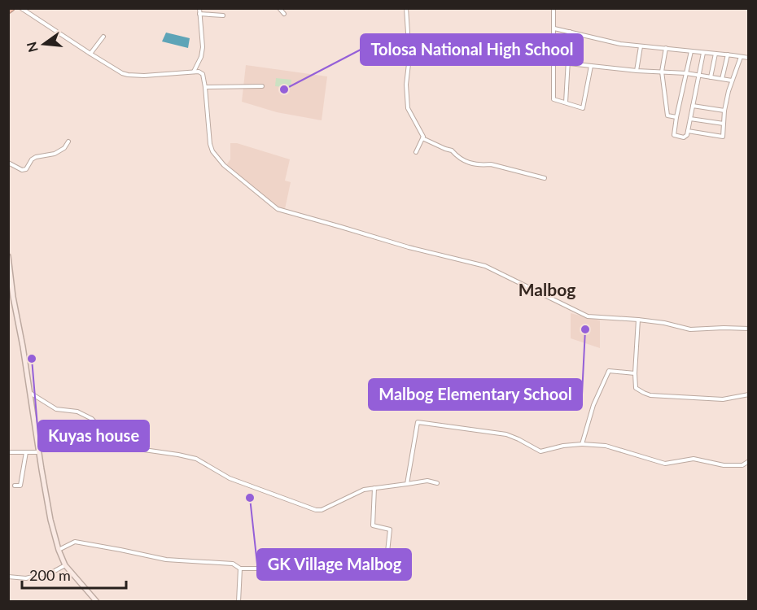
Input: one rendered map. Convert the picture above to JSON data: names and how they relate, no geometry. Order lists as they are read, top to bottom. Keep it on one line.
{"districts":["Malbog"],"places":["Tolosa National High School","Malbog Elementary School","Kuyas house","GK Village Malbog"],"scale_bar":"200 m","north":"left"}
